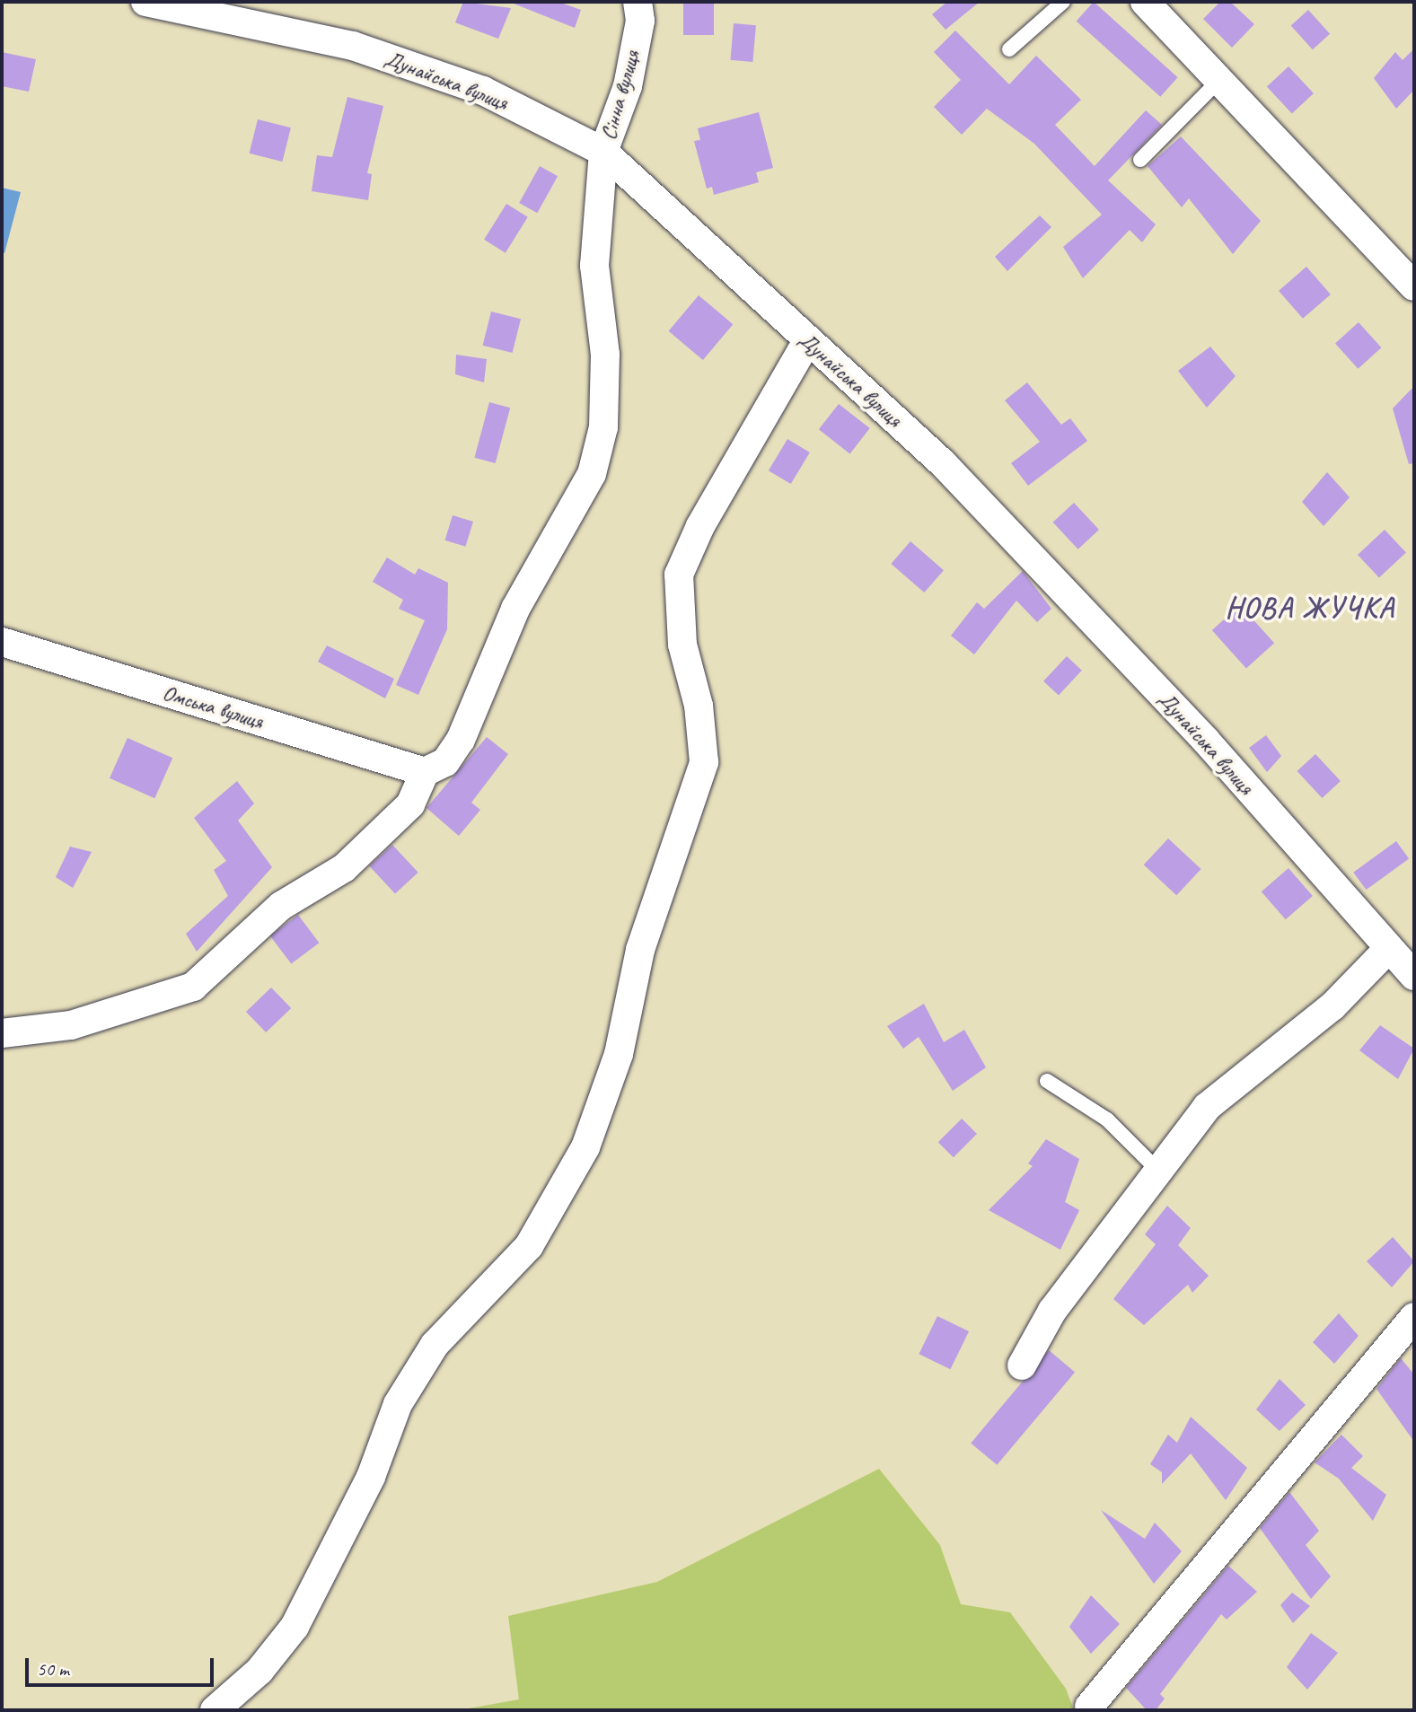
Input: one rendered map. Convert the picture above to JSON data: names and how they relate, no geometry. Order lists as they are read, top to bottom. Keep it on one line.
{"streets":{"street":["Дунайська вулиця","Сінна вулиця","Омська вулиця"]},"crossings":[["Дунайська вулиця","Сінна вулиця"],["Сінна вулиця","Омська вулиця"]],"districts":["НОВА ЖУЧКА"],"scale_bar":"50 m"}
